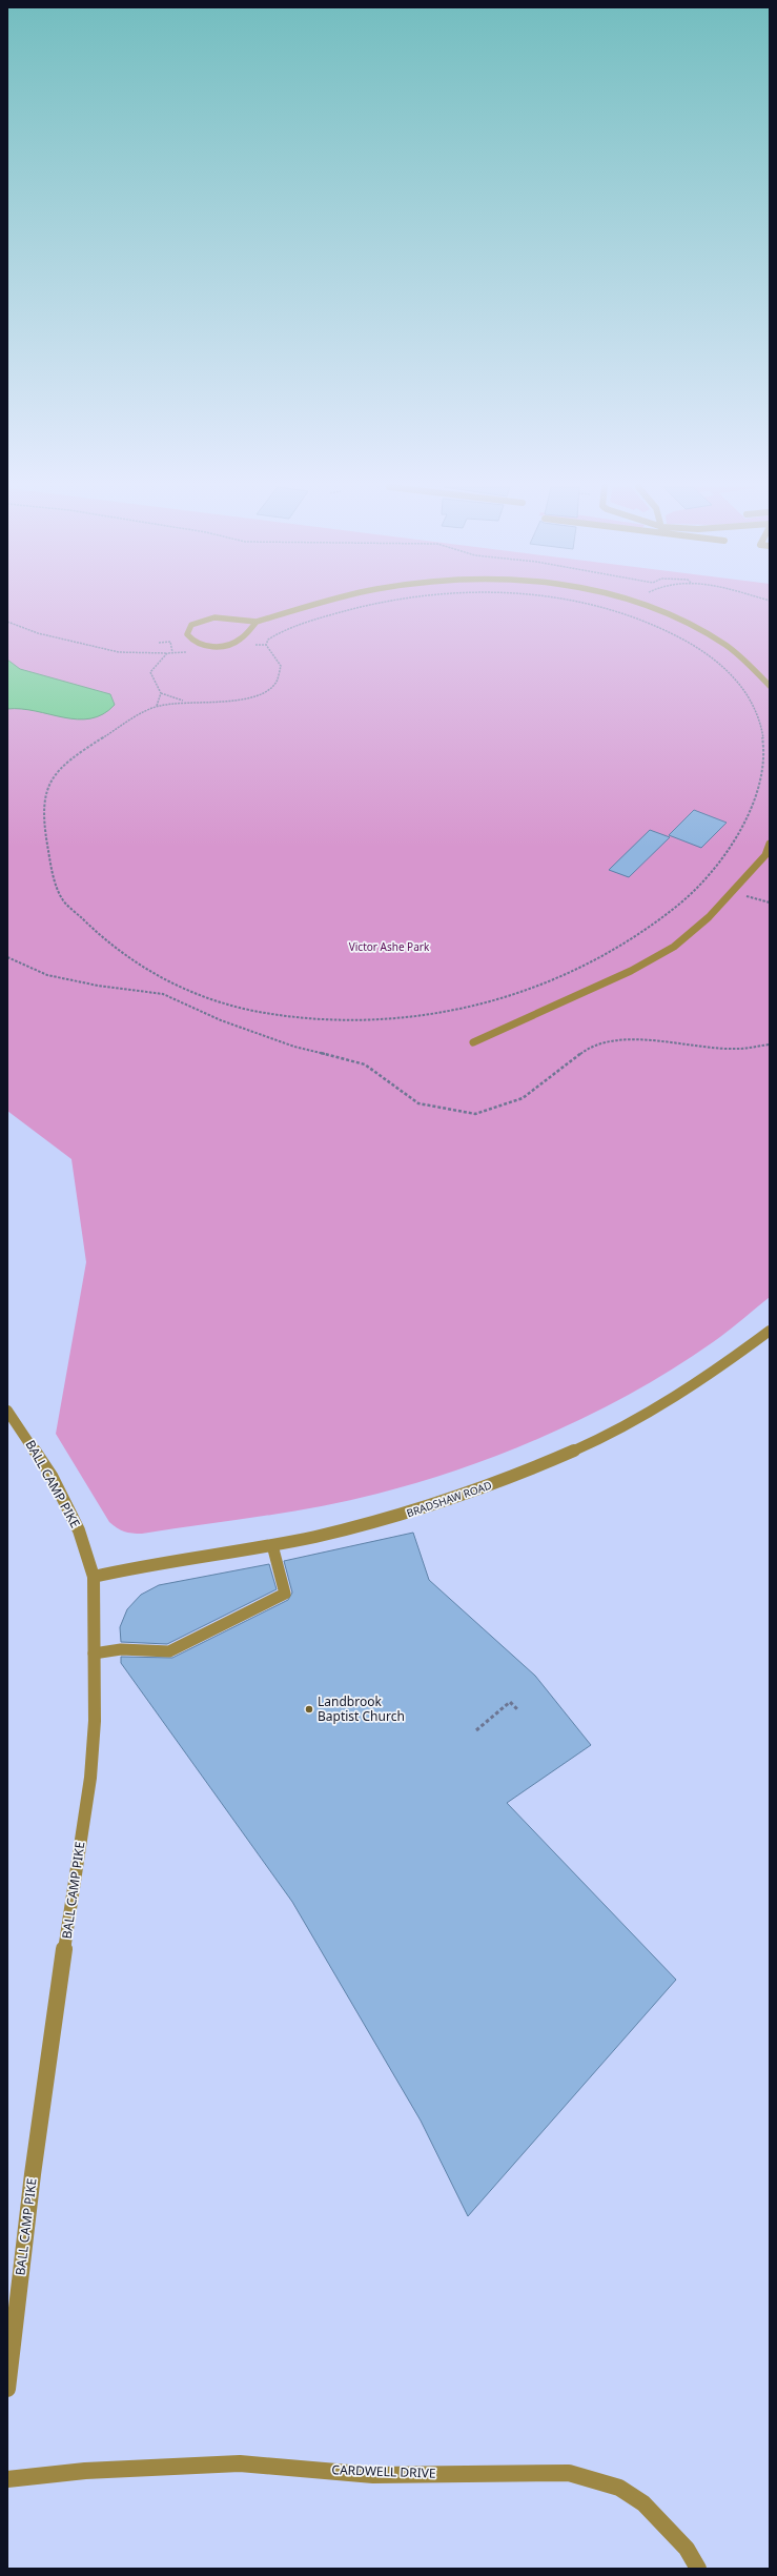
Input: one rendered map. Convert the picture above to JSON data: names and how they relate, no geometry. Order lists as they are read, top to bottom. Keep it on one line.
{"streets":{"street":["BALL CAMP PIKE","BRADSHAW ROAD","CARDWELL DRIVE"]},"crossings":[["BALL CAMP PIKE","BRADSHAW ROAD"]],"parks":["Victor Ashe Park"],"places":["Landbrook Baptist Church"]}
